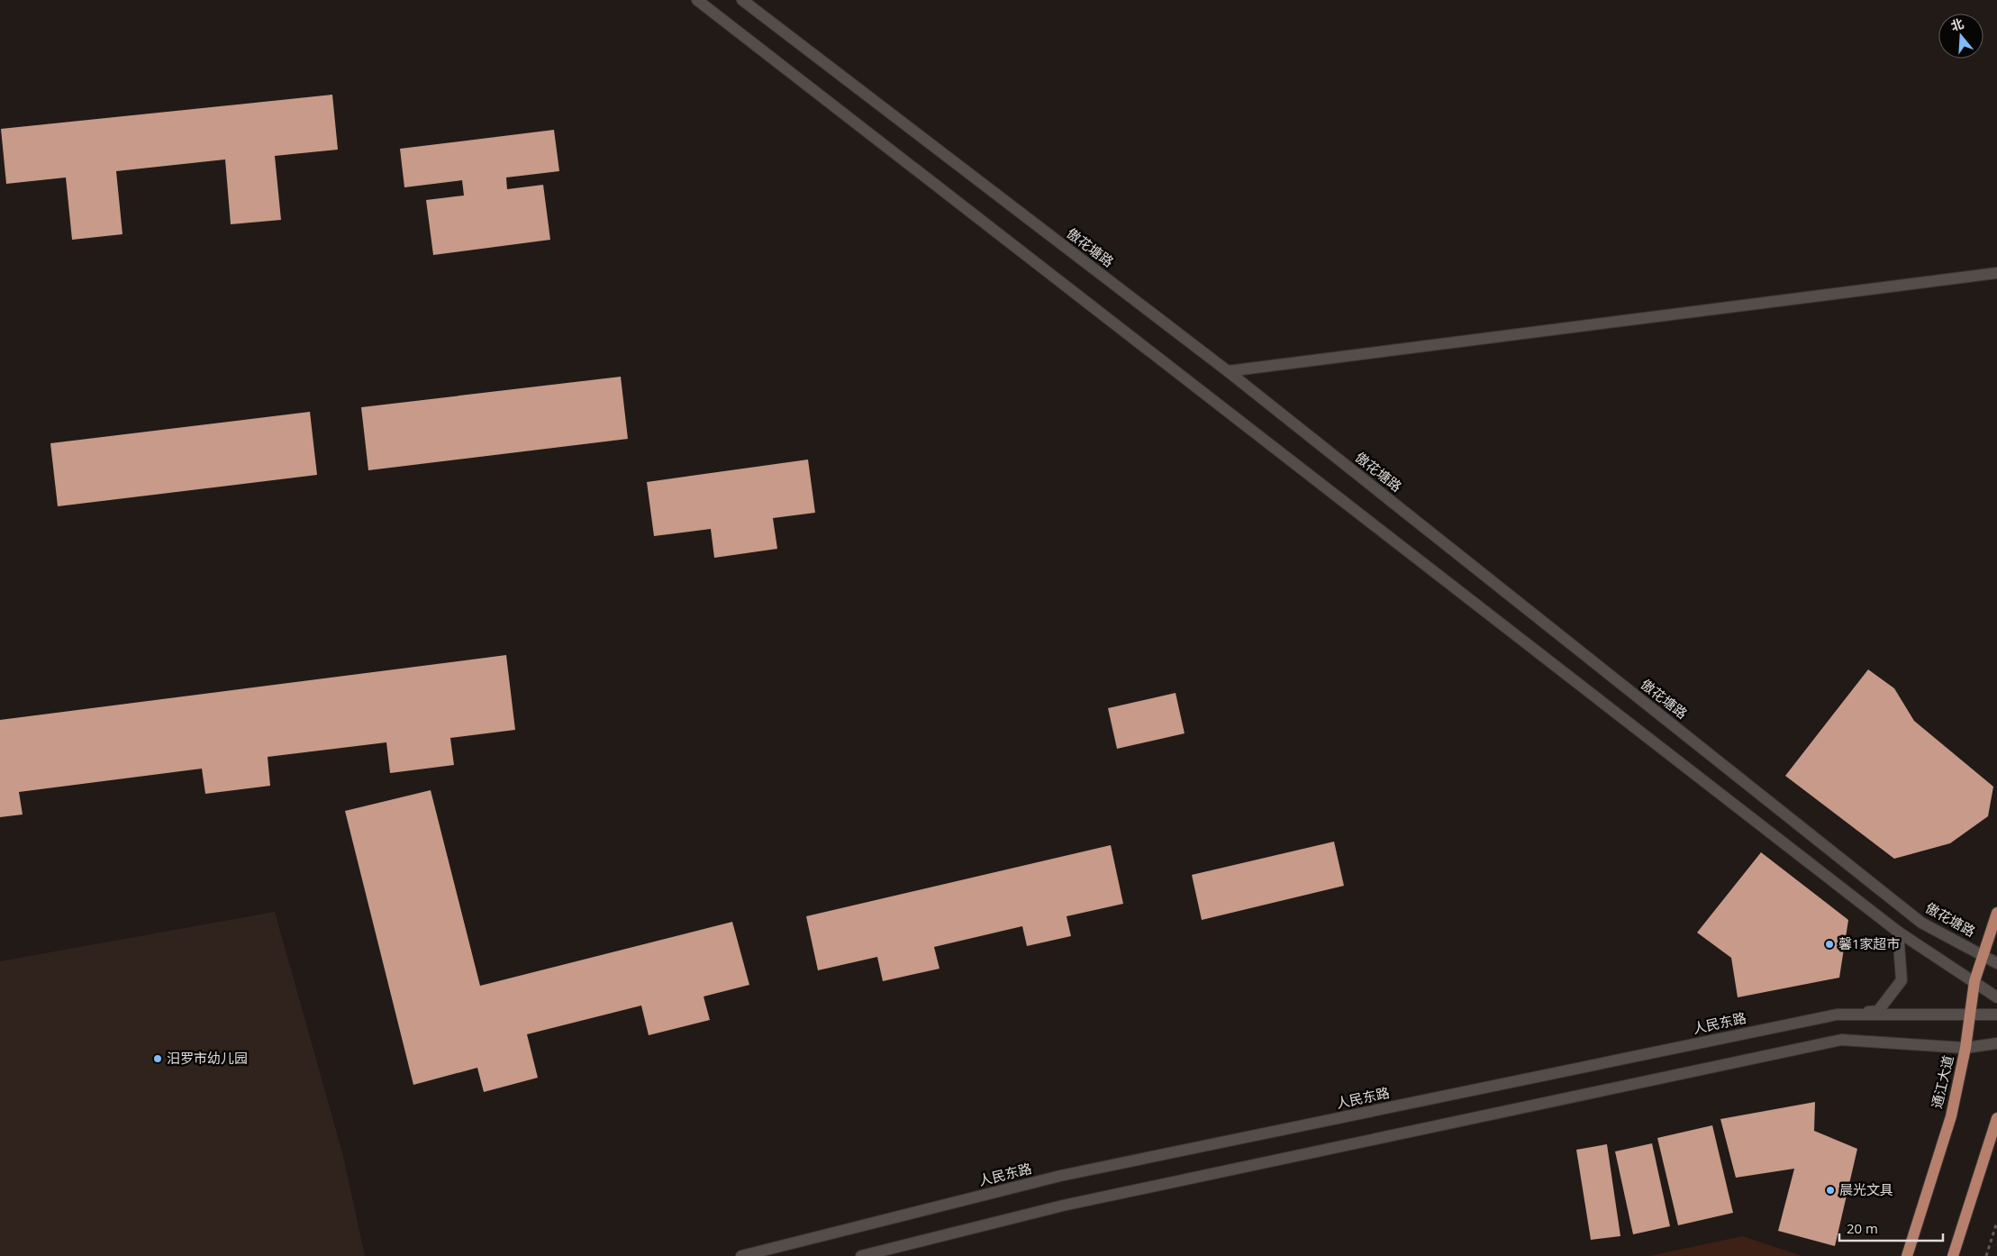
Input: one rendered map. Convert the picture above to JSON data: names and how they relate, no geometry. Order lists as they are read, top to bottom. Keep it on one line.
{"streets":{"main road":["通江大道"],"street":["傲花塘路","人民东路"]},"crossings":[["傲花塘路","通江大道"],["人民东路","通江大道"]],"places":["馨1家超市","汨罗市幼儿园","晨光文具"],"scale_bar":"20 m","north":"top"}
